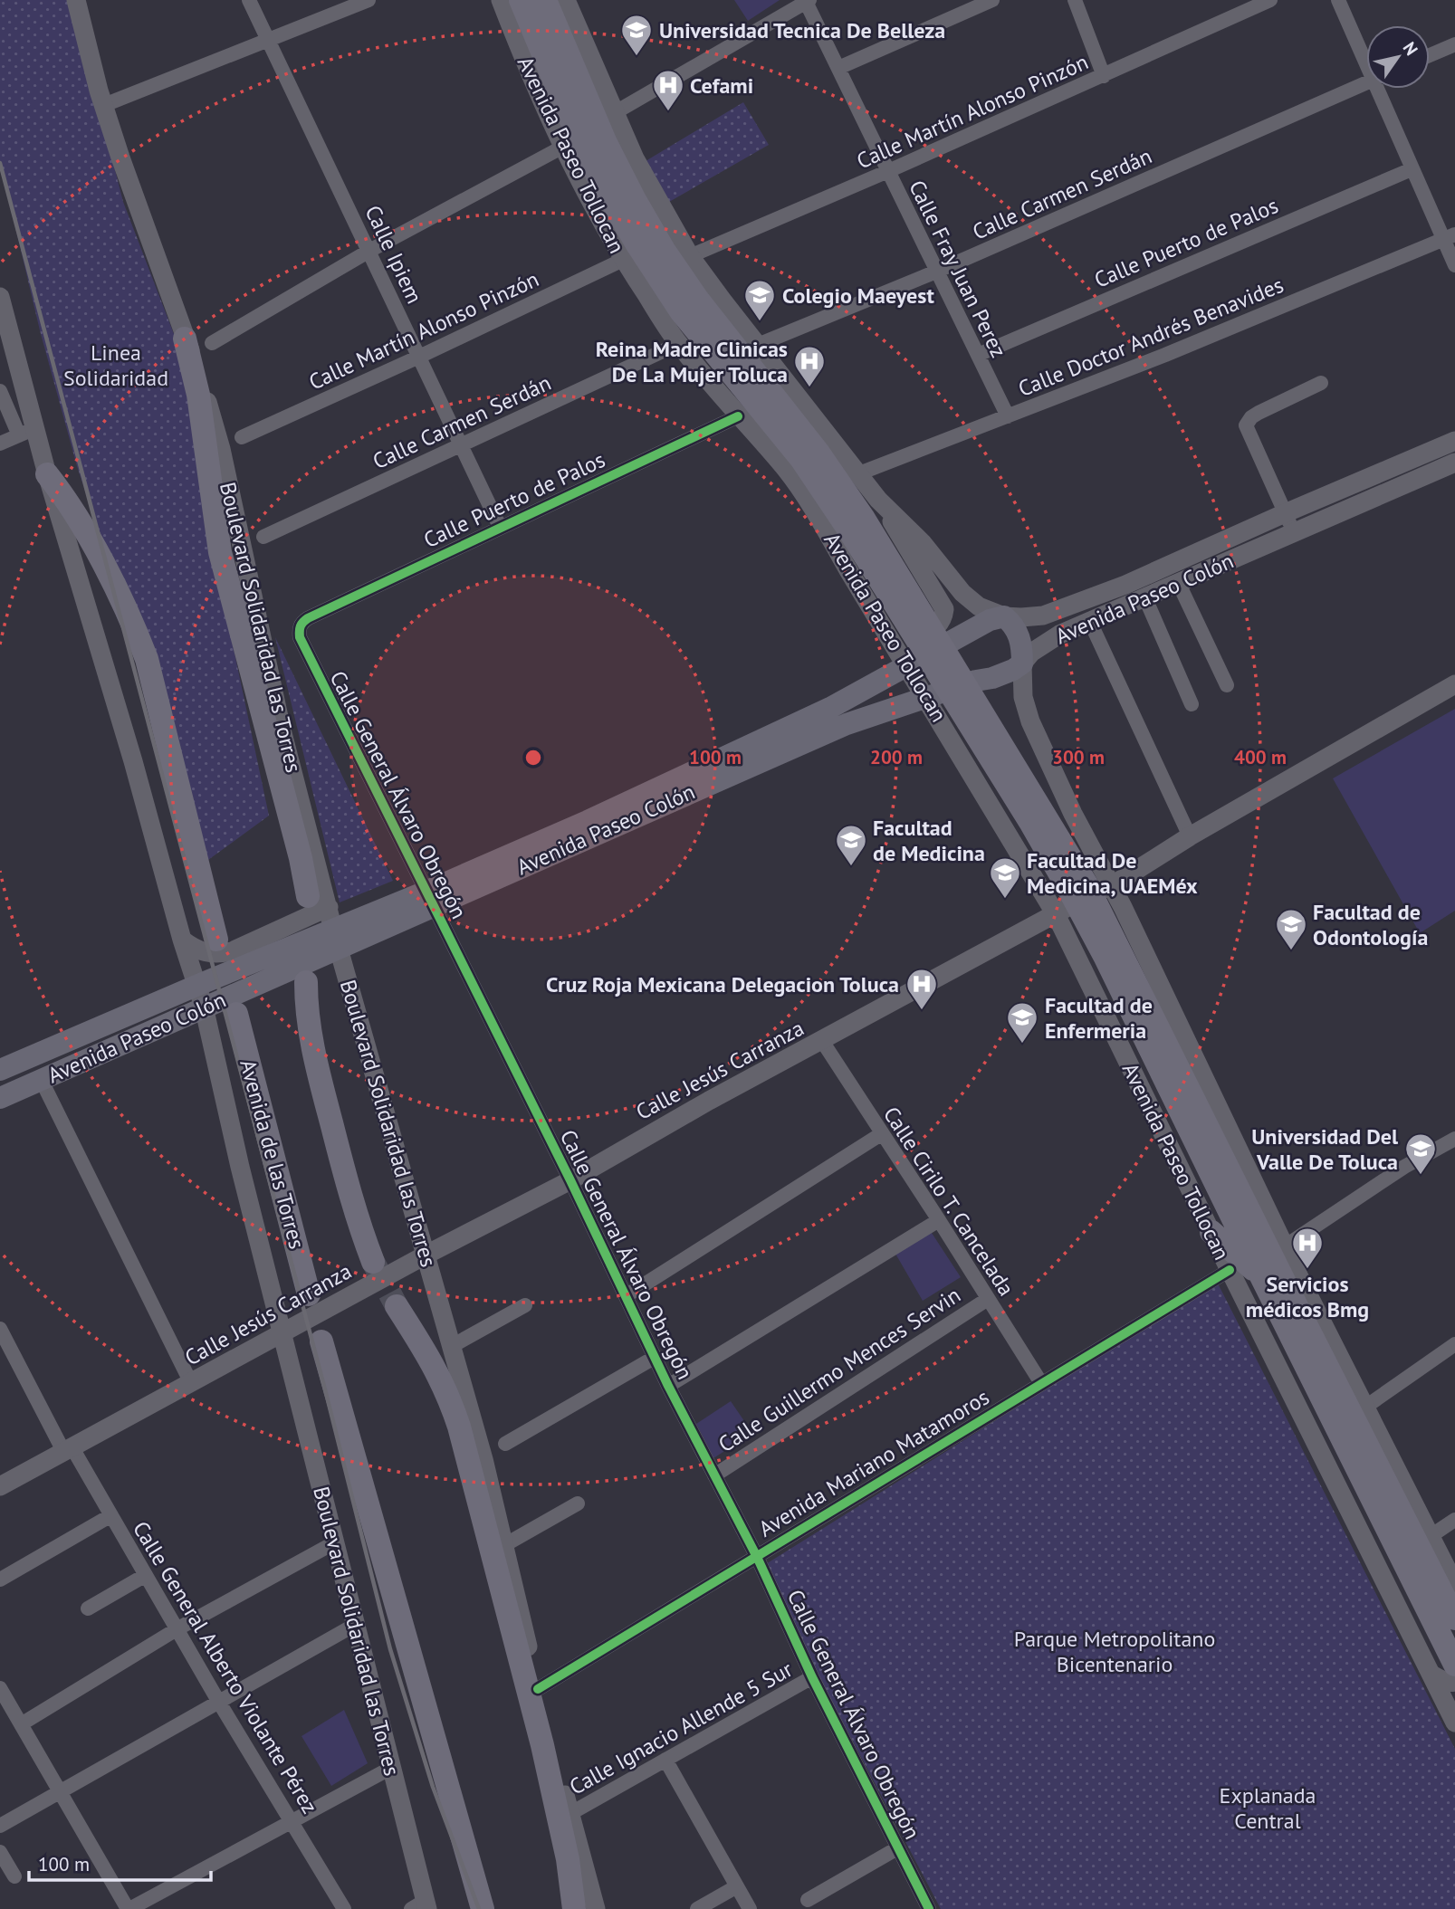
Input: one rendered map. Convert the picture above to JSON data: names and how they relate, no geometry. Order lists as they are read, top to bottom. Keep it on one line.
{"streets":{"highway":["Avenida Paseo Tollocan","Boulevard Solidaridad las Torres","Avenida de las Torres"],"main road":["Avenida Paseo Colón","Calle Jesús Carranza"],"street":["Calle Martín Alonso Pinzón","Calle Carmen Serdán","Calle Puerto de Palos","Calle Ipiem","Calle Fray Juan Perez","Calle Doctor Andrés Benavides","Calle General Álvaro Obregón","Calle Cirilo T. Cancelada","Calle Guillermo Mences Servin","Avenida Mariano Matamoros","Calle General Alberto Violante Pérez","Calle Ignacio Allende 5 Sur"]},"crossings":[["Calle Martín Alonso Pinzón","Avenida Paseo Tollocan"],["Calle Martín Alonso Pinzón","Calle Ipiem"],["Calle Martín Alonso Pinzón","Calle Fray Juan Perez"],["Avenida Paseo Tollocan","Calle Carmen Serdán"],["Avenida Paseo Tollocan","Calle Puerto de Palos"],["Avenida Paseo Tollocan","Avenida Paseo Colón"],["Avenida Paseo Tollocan","Calle Jesús Carranza"],["Avenida Paseo Tollocan","Avenida Mariano Matamoros"],["Calle Carmen Serdán","Calle Ipiem"],["Calle Carmen Serdán","Calle Fray Juan Perez"],["Calle Puerto de Palos","Calle Ipiem"],["Calle Puerto de Palos","Calle Fray Juan Perez"],["Calle Puerto de Palos","Calle General Álvaro Obregón"],["Calle Fray Juan Perez","Calle Doctor Andrés Benavides"],["Avenida Paseo Colón","Boulevard Solidaridad las Torres"],["Avenida Paseo Colón","Calle General Álvaro Obregón"],["Boulevard Solidaridad las Torres","Calle Jesús Carranza"],["Boulevard Solidaridad las Torres","Avenida Mariano Matamoros"],["Boulevard Solidaridad las Torres","Calle Ignacio Allende 5 Sur"],["Calle General Álvaro Obregón","Calle Jesús Carranza"],["Calle General Álvaro Obregón","Calle Guillermo Mences Servin"],["Calle General Álvaro Obregón","Avenida Mariano Matamoros"],["Calle General Álvaro Obregón","Calle Ignacio Allende 5 Sur"],["Calle Jesús Carranza","Calle Cirilo T. Cancelada"],["Calle Jesús Carranza","Calle General Alberto Violante Pérez"],["Calle Cirilo T. Cancelada","Calle Guillermo Mences Servin"],["Calle Cirilo T. Cancelada","Avenida Mariano Matamoros"]],"parks":["Linea Solidaridad","Parque Metropolitano Bicentenario","Explanada Central"],"places":{"school or university":["Universidad Tecnica De Belleza","Colegio Maeyest","Facultad de Medicina","Facultad De Medicina, UAEMéx","Facultad de Odontología","Facultad de Enfermeria","Universidad Del Valle De Toluca"],"hospital":["Cefami","Reina Madre Clinicas De La Mujer Toluca","Cruz Roja Mexicana Delegacion Toluca","Servicios médicos Bmg"]},"scale_bar":"100 m","north":"top right","rings":["100 m","200 m","300 m","400 m"]}
